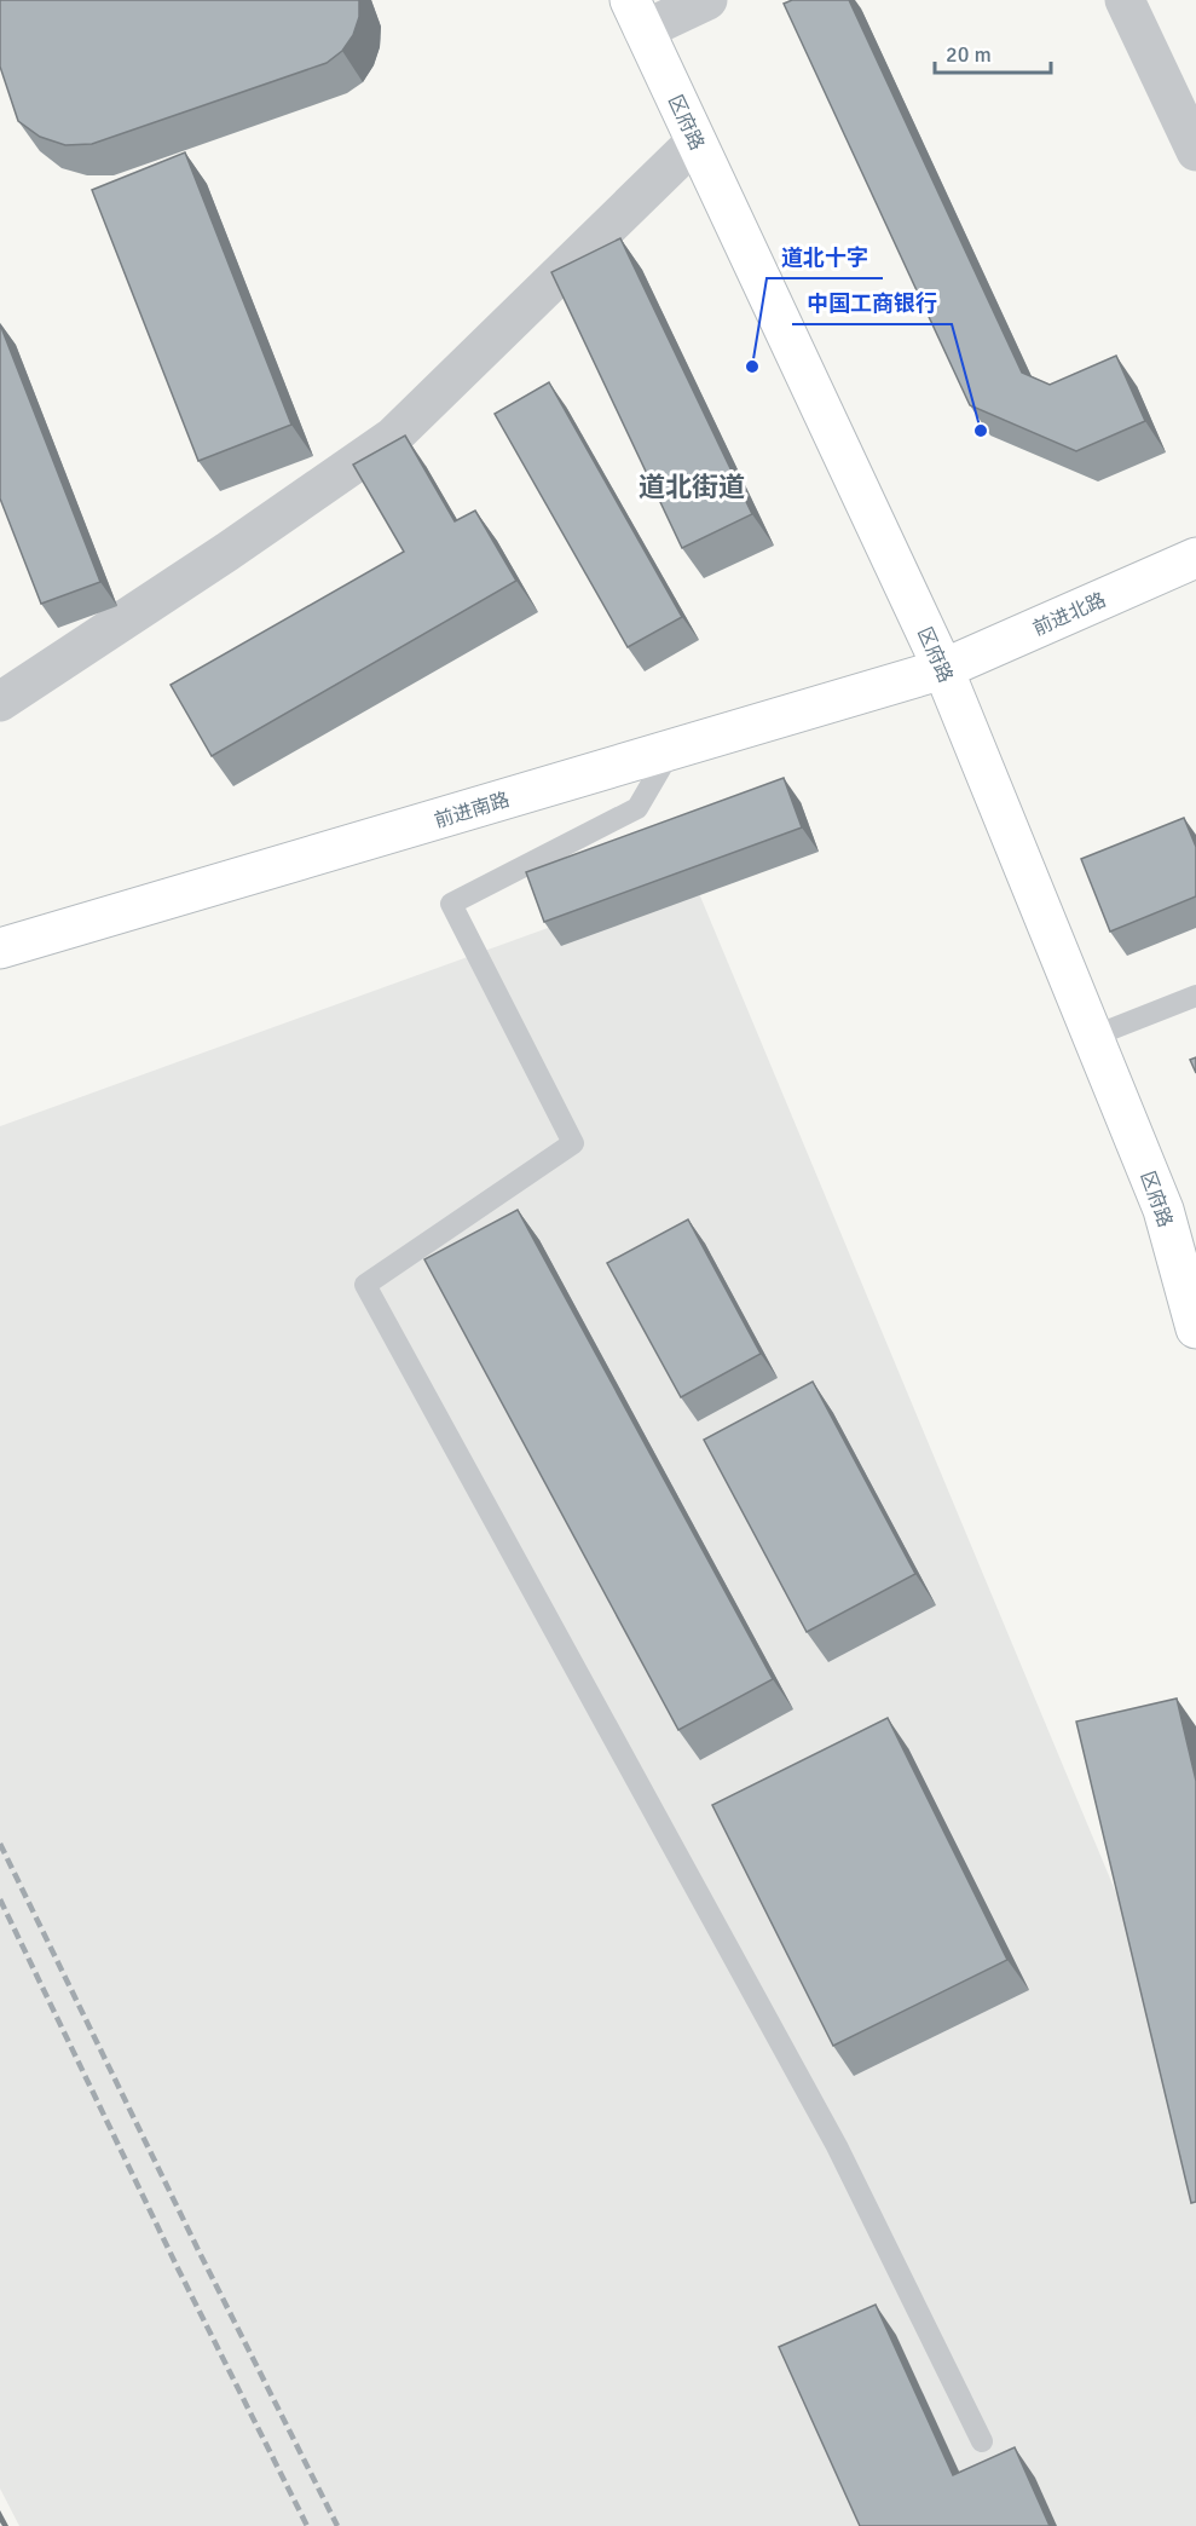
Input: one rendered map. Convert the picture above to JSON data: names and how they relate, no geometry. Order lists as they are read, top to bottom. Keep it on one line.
{"streets":{"main road":["区府路","前进北路","前进南路"]},"crossings":[["区府路","前进北路"],["区府路","前进南路"],["前进北路","前进南路"]],"districts":["道北街道"],"places":["道北十字","中国工商银行"],"scale_bar":"20 m"}
